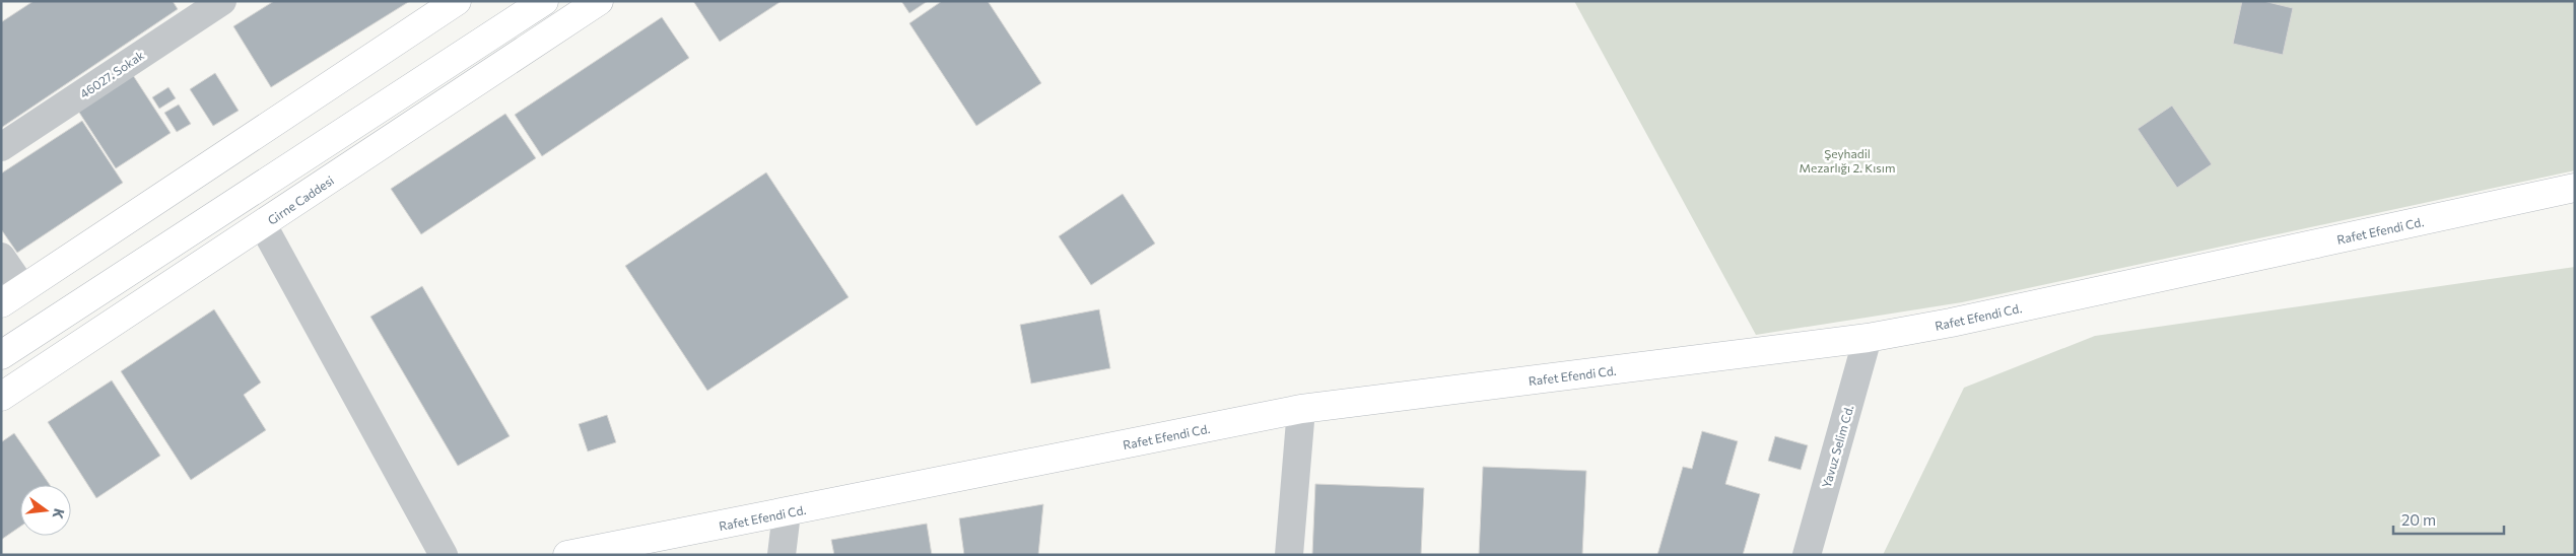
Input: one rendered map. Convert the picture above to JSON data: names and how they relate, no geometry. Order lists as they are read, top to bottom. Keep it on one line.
{"streets":{"main road":["Girne Caddesi","Rafet Efendi Cd."],"street":["46027. Sokak","Yavuz Selim Cd."]},"crossings":[["Rafet Efendi Cd.","Yavuz Selim Cd."]],"parks":["Şeyhadil Mezarlığı 2. Kısım"],"scale_bar":"20 m","north":"right"}
